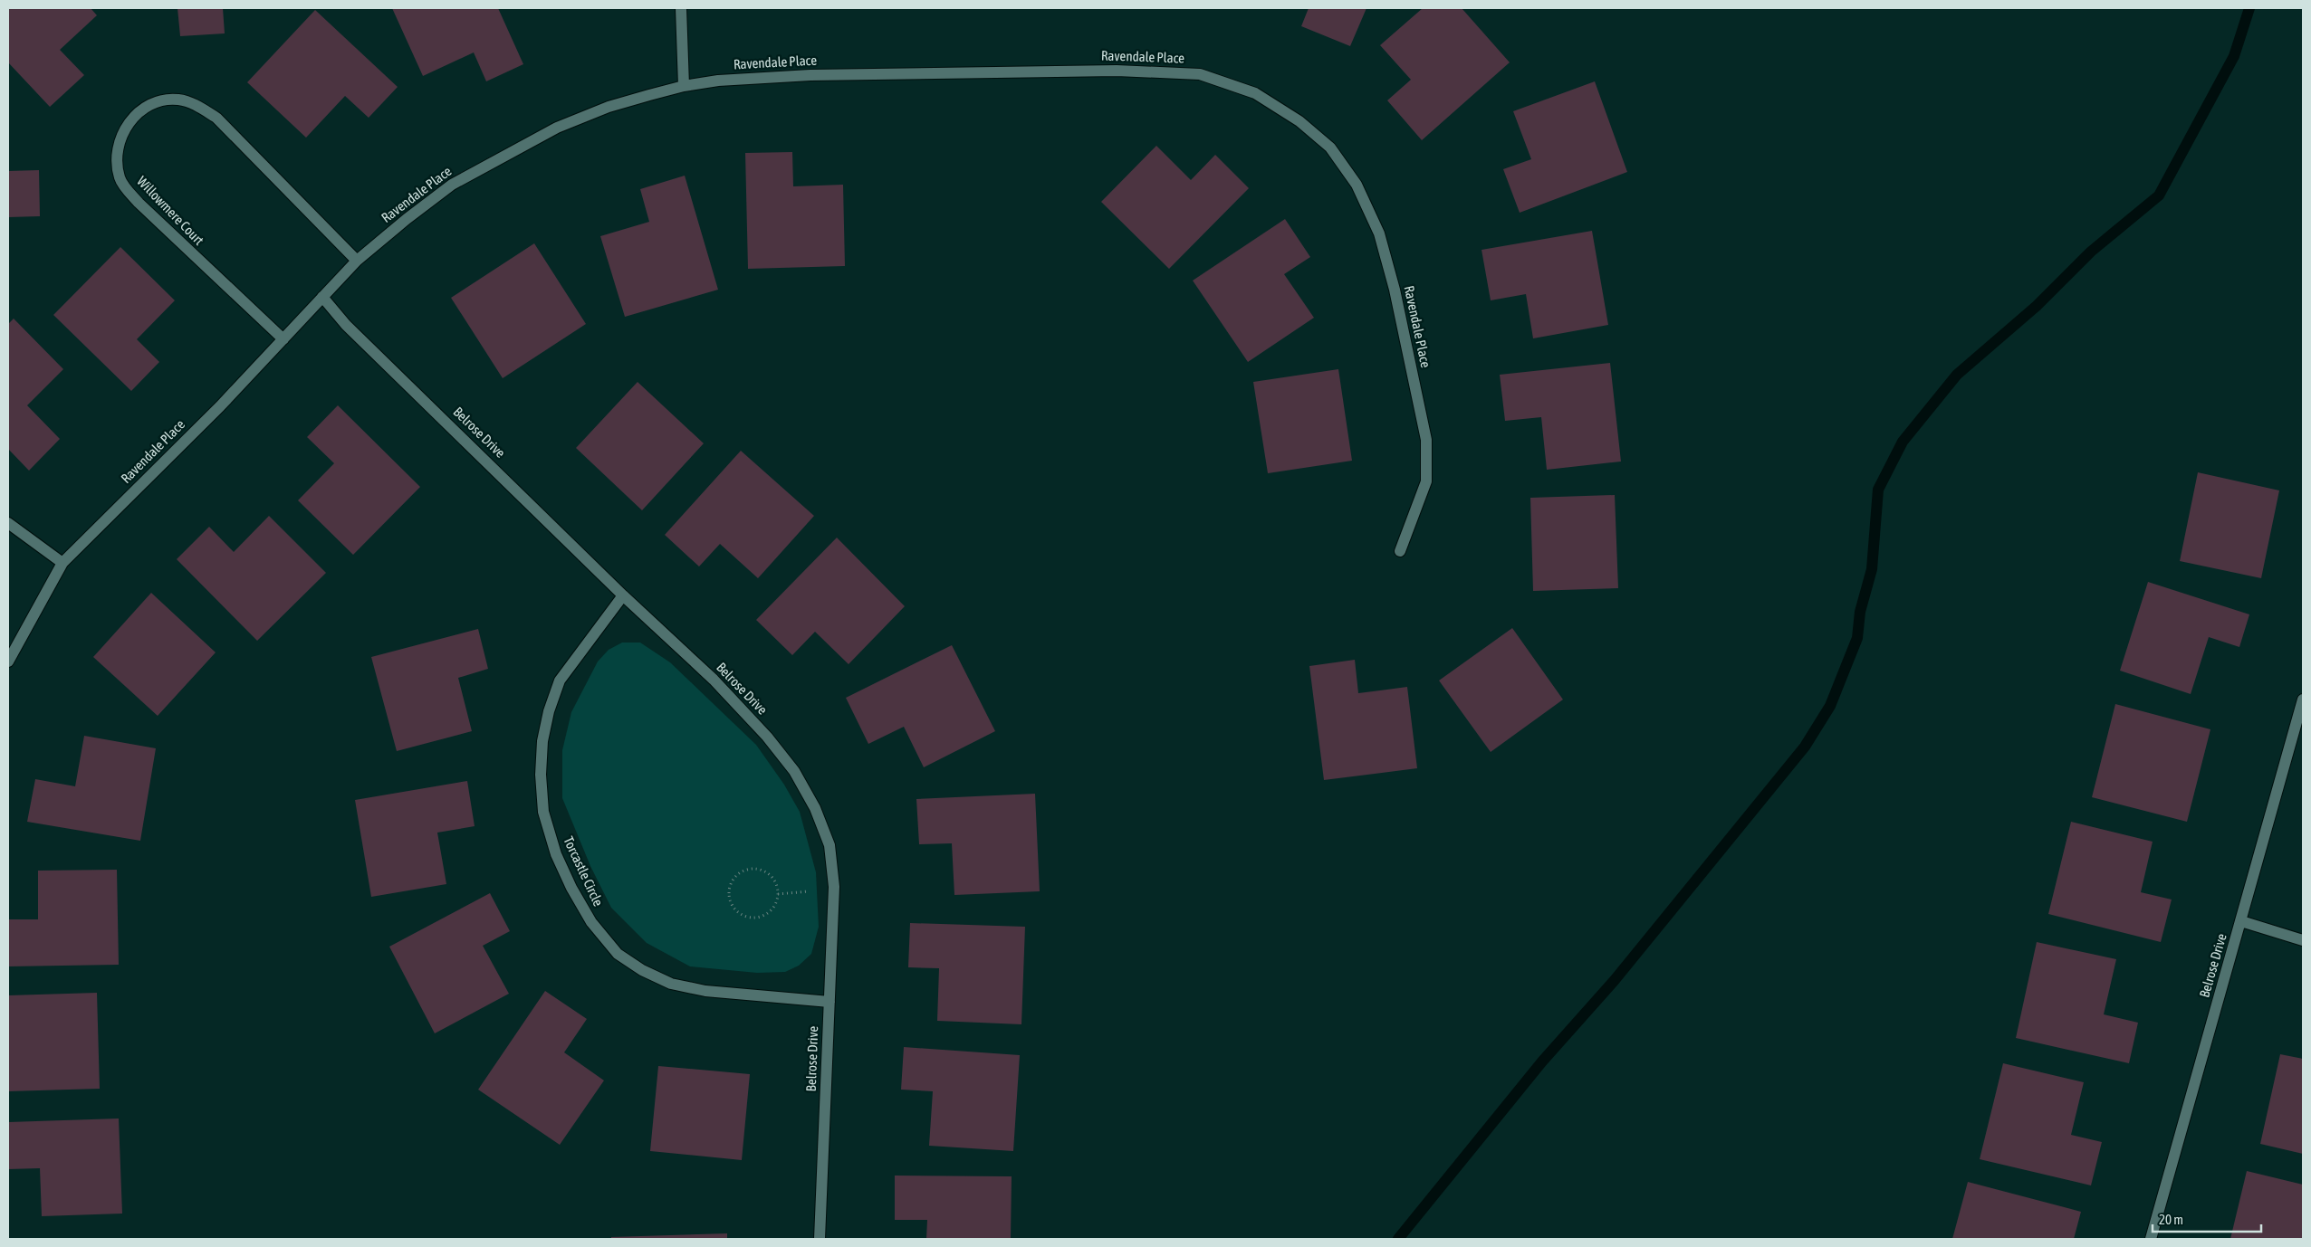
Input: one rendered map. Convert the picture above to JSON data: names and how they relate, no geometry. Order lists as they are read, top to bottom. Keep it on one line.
{"streets":{"street":["Ravendale Place","Willowmere Court","Belrose Drive","Torcastle Circle"]},"crossings":[["Ravendale Place","Willowmere Court"],["Ravendale Place","Belrose Drive"],["Belrose Drive","Torcastle Circle"]],"scale_bar":"20 m"}
